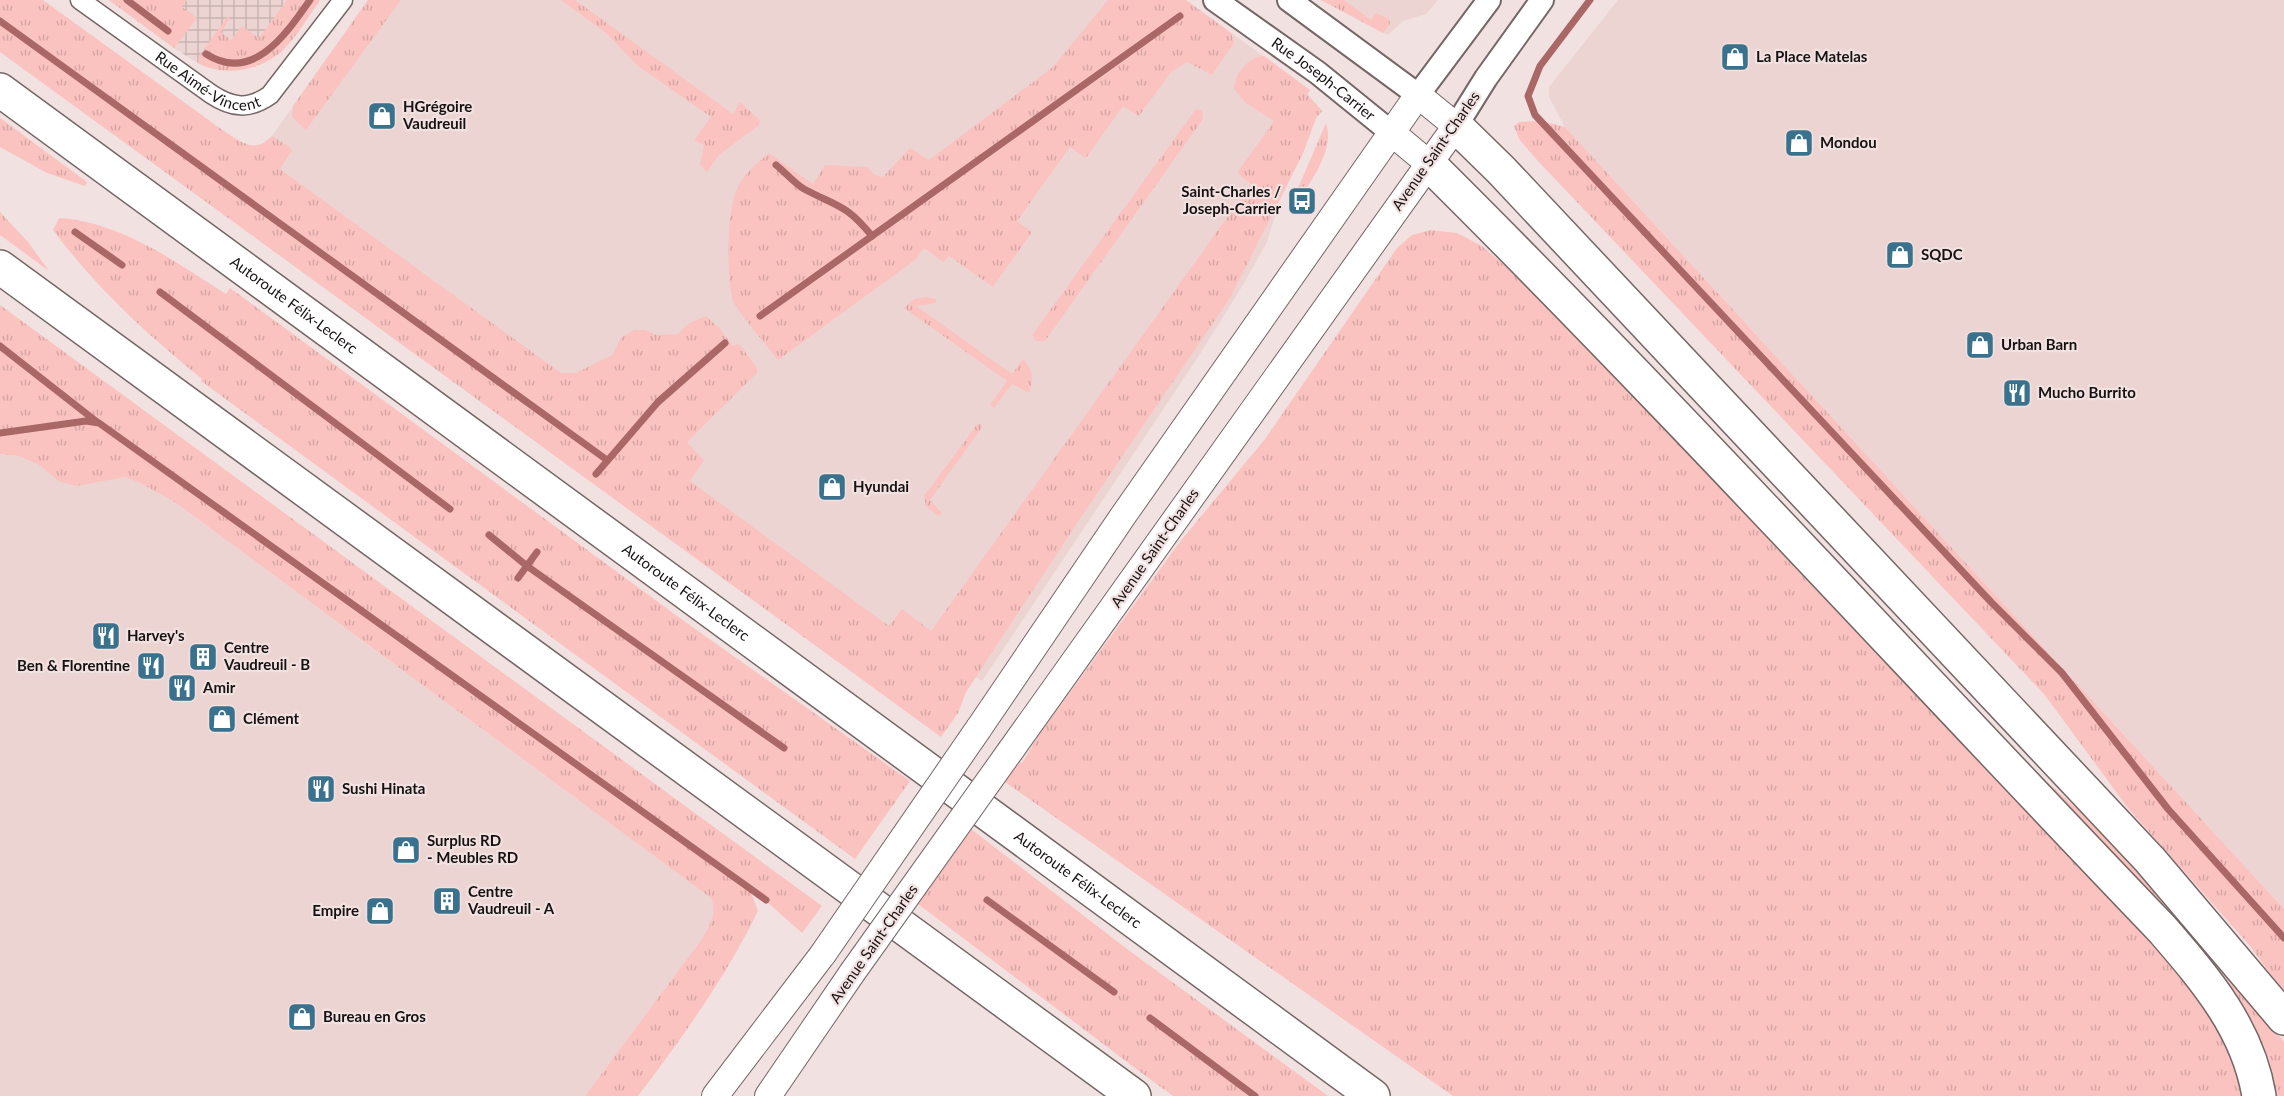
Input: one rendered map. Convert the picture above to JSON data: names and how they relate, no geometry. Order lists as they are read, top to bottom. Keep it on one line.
{"streets":{"highway":["Autoroute Félix-Leclerc"],"main road":["Rue Joseph-Carrier","Avenue Saint-Charles"],"street":["Rue Aimé-Vincent"]},"crossings":[["Rue Joseph-Carrier","Avenue Saint-Charles"]],"places":{"shop":["La Place Matelas","HGrégoire Vaudreuil","Mondou","SQDC","Urban Barn","Hyundai","Clément","Surplus RD - Meubles RD","Empire","Bureau en Gros"],"bus stop":["Saint-Charles / Joseph-Carrier"],"restaurant":["Mucho Burrito","Harvey's","Ben & Florentine","Amir","Sushi Hinata"],"building":["Centre Vaudreuil - B","Centre Vaudreuil - A"]}}
